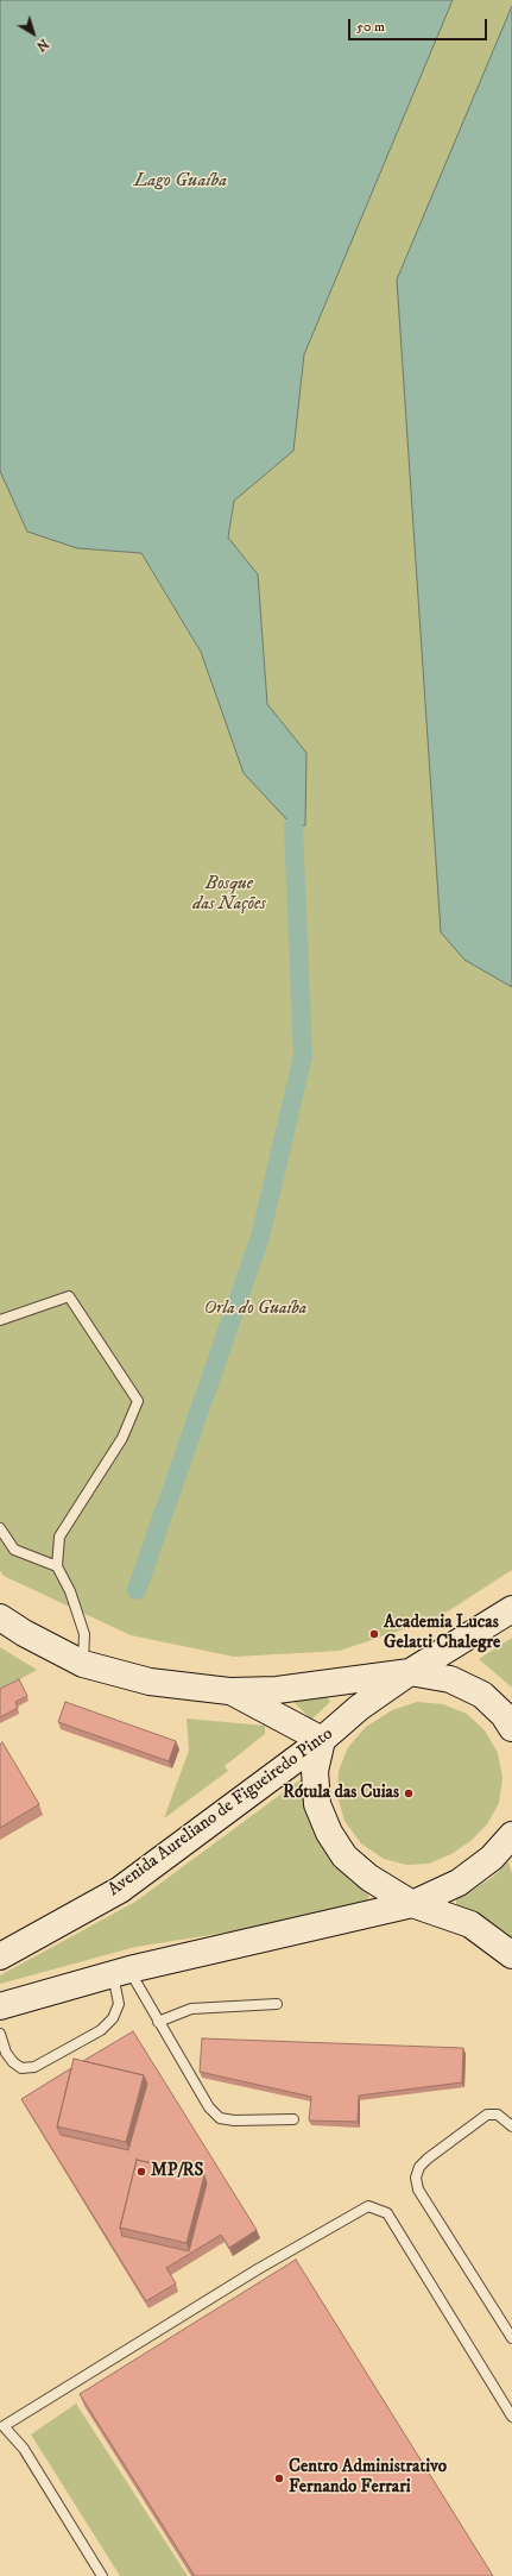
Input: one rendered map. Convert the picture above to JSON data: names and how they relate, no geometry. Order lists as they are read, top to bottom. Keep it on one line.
{"streets":{"main road":["Avenida Aureliano de Figueiredo Pinto"]},"water":["Lago Guaíba"],"parks":["Bosque das Nações","Orla do Guaíba"],"places":["Academia Lucas Gelatti Chalegre","Rótula das Cuias","MP/RS","Centro Administrativo Fernando Ferrari"],"scale_bar":"50 m","north":"bottom right"}
